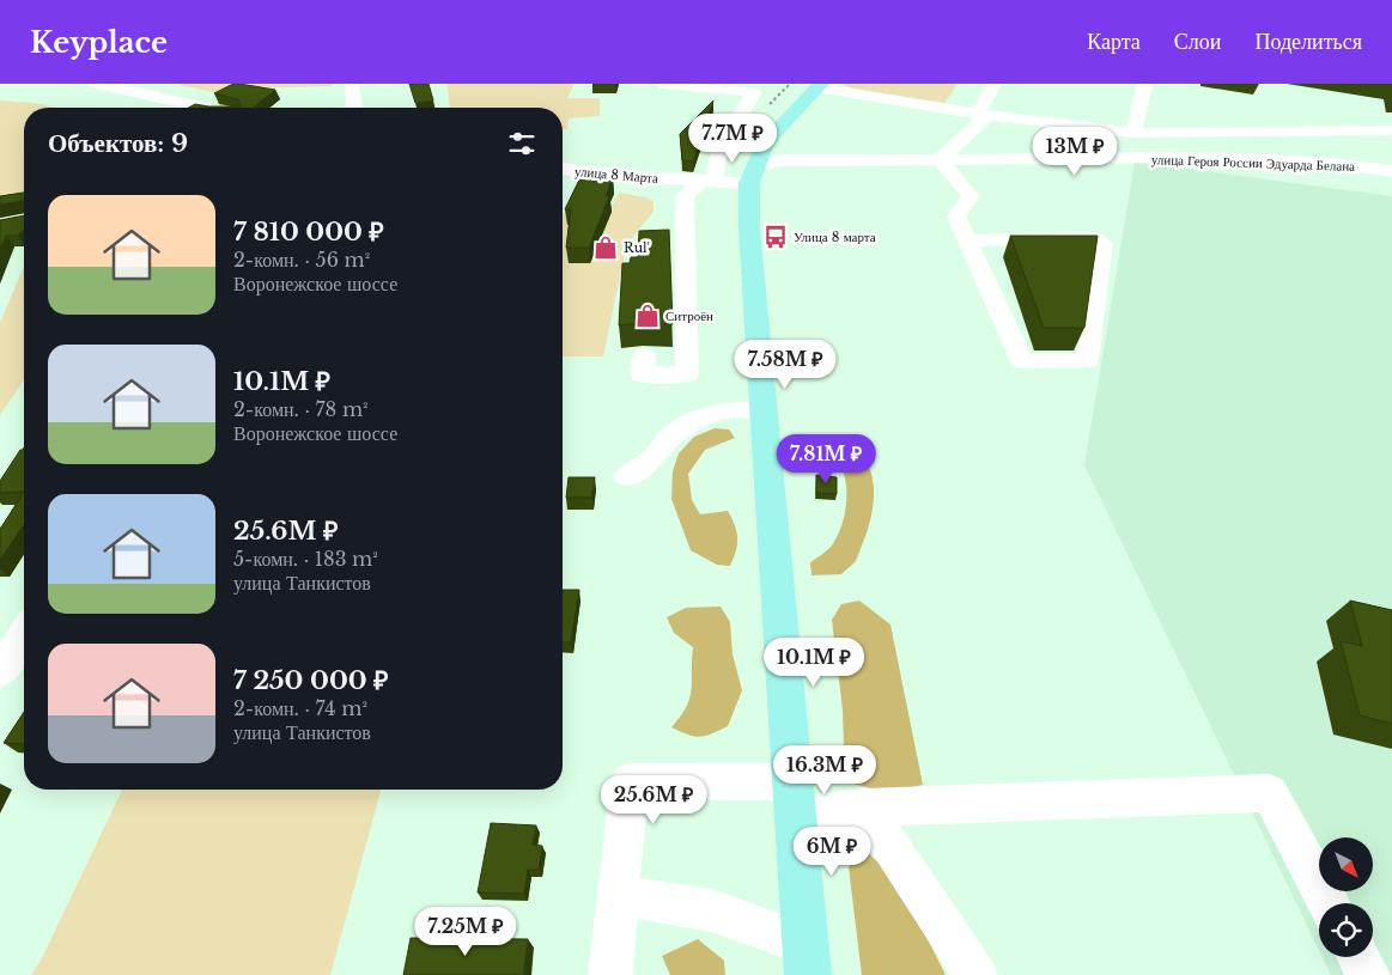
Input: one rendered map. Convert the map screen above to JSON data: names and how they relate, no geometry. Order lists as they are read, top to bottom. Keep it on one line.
{"streets":{"street":["улица Героя России Эдуарда Белана","улица 8 Марта"]},"crossings":[["улица Героя России Эдуарда Белана","улица 8 Марта"]],"places":{"bus stop":["Улица 8 марта"],"shop":["Rul'","Ситроён"]},"north":"bottom right","page":{"header":"Keyplace","nav":["Карта","Слои","Поделиться"],"heading":"Объектов: 9","price":["7.7M ₽","13M ₽","7.58M ₽","7.81M ₽","10.1M ₽","16.3M ₽","25.6M ₽","6M ₽","7.25M ₽"],"list":[{"name":"7 810 000 ₽","note":"2-комн. · 56 m² · Воронежское шоссе"},{"name":"10.1M ₽","note":"2-комн. · 78 m² · Воронежское шоссе"},{"name":"25.6M ₽","note":"5-комн. · 183 m² · улица Танкистов"},{"name":"7 250 000 ₽","note":"2-комн. · 74 m² · улица Танкистов"}]}}
